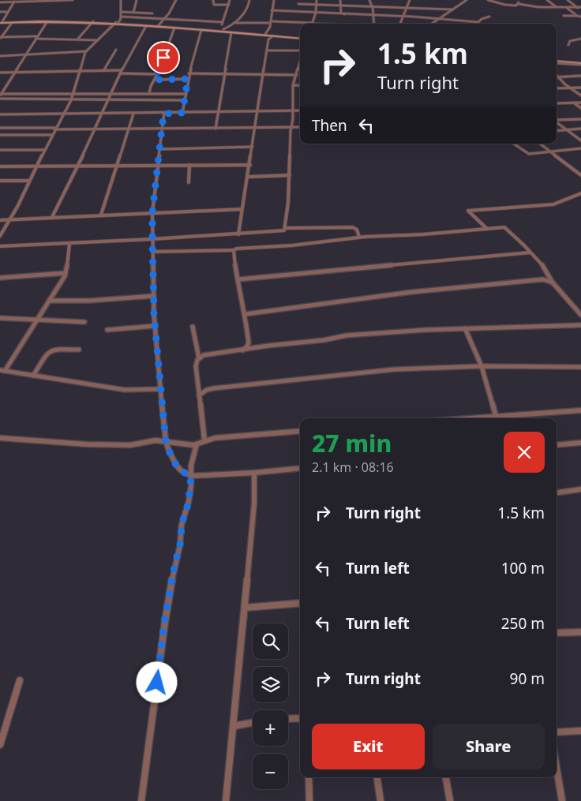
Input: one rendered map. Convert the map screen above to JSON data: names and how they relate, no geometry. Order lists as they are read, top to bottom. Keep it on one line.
{"page":{"turn":["1.5 km","Turn right"],"then":"Then","heading":["27 min","2.1 km · 08:16"],"list":[{"name":"Turn right","value":"1.5 km"},{"name":"Turn left","value":"100 m"},{"name":"Turn left","value":"250 m"},{"name":"Turn right","value":"90 m"}],"map_buttons":["+","−"],"buttons":["Exit","Share"]}}
